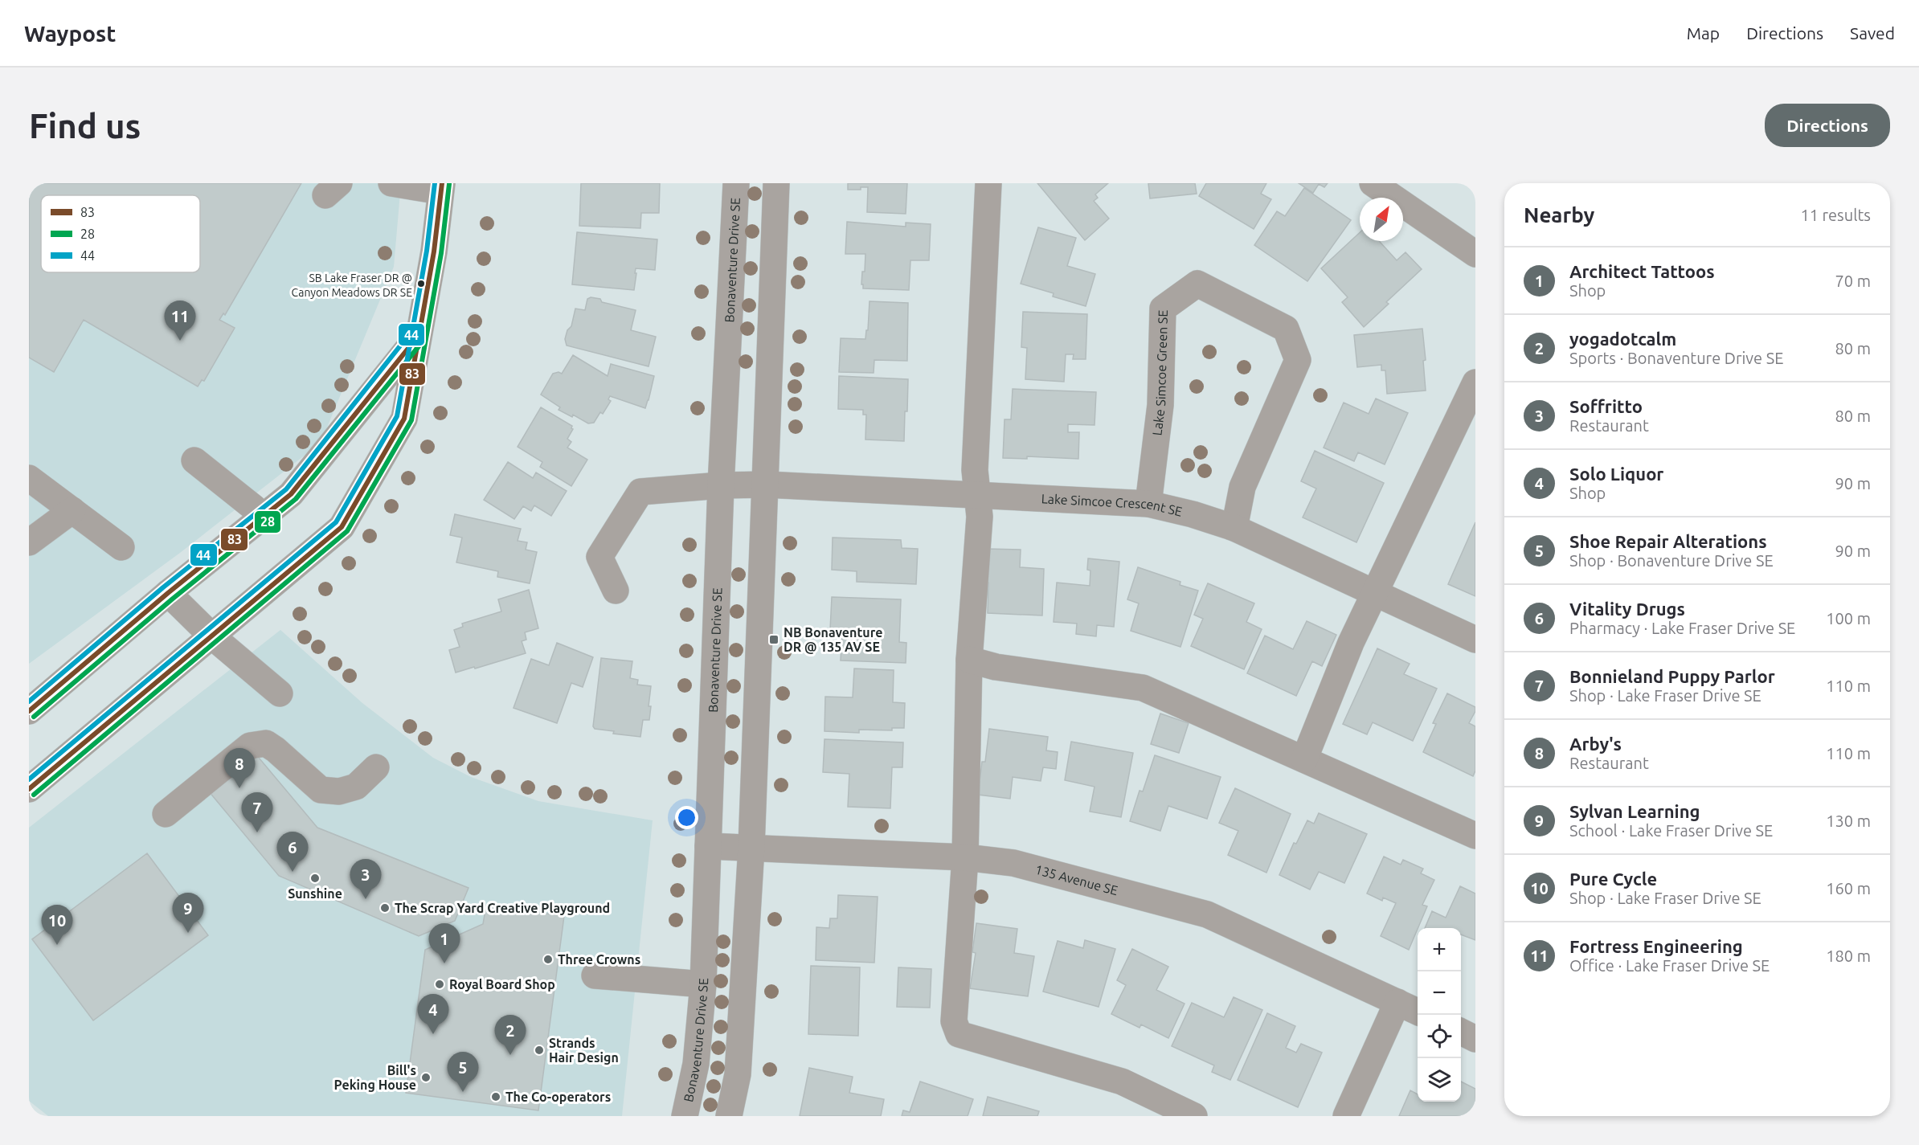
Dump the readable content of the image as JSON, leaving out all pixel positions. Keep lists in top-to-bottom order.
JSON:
{
  "streets": {
    "street": [
      "Bonaventure Drive SE",
      "Lake Simcoe Green SE",
      "Lake Simcoe Crescent SE",
      "135 Avenue SE"
    ]
  },
  "crossings": [
    ["Bonaventure Drive SE", "Lake Simcoe Crescent SE"],
    ["Bonaventure Drive SE", "135 Avenue SE"],
    ["Lake Simcoe Green SE", "Lake Simcoe Crescent SE"]
  ],
  "places": {
    "other": [
      "SB Lake Fraser DR @ Canyon Meadows DR SE",
      "Sunshine",
      "The Scrap Yard Creative Playground",
      "Three Crowns",
      "Royal Board Shop",
      "Strands Hair Design",
      "Bill's Peking House",
      "The Co-operators"
    ],
    "transit": ["NB Bonaventure DR @ 135 AV SE"]
  },
  "lines": ["transit line 83", "transit line 44", "transit line 28"],
  "legend": ["83", "28", "44"],
  "north": "top right",
  "page": {
    "header": "Waypost",
    "nav": ["Map", "Directions", "Saved"],
    "buttons": "Directions",
    "title": "Find us",
    "heading": ["Nearby", "11 results"],
    "list": [
      {
        "mark": "1",
        "name": "Architect Tattoos",
        "note": "Shop",
        "value": "70 m"
      },
      {
        "mark": "2",
        "name": "yogadotcalm",
        "note": "Sports · Bonaventure Drive SE",
        "value": "80 m"
      },
      {
        "mark": "3",
        "name": "Soffritto",
        "note": "Restaurant",
        "value": "80 m"
      },
      {
        "mark": "4",
        "name": "Solo Liquor",
        "note": "Shop",
        "value": "90 m"
      },
      {
        "mark": "5",
        "name": "Shoe Repair Alterations",
        "note": "Shop · Bonaventure Drive SE",
        "value": "90 m"
      },
      {
        "mark": "6",
        "name": "Vitality Drugs",
        "note": "Pharmacy · Lake Fraser Drive SE",
        "value": "100 m"
      },
      {
        "mark": "7",
        "name": "Bonnieland Puppy Parlor",
        "note": "Shop · Lake Fraser Drive SE",
        "value": "110 m"
      },
      {
        "mark": "8",
        "name": "Arby's",
        "note": "Restaurant",
        "value": "110 m"
      },
      {
        "mark": "9",
        "name": "Sylvan Learning",
        "note": "School · Lake Fraser Drive SE",
        "value": "130 m"
      },
      {
        "mark": "10",
        "name": "Pure Cycle",
        "note": "Shop · Lake Fraser Drive SE",
        "value": "160 m"
      },
      {
        "mark": "11",
        "name": "Fortress Engineering",
        "note": "Office · Lake Fraser Drive SE",
        "value": "180 m"
      }
    ],
    "pins": [
      "11",
      "8",
      "7",
      "6",
      "3",
      "9",
      "10",
      "1",
      "4",
      "2",
      "5"
    ],
    "map_buttons": ["+", "−"]
  }
}
